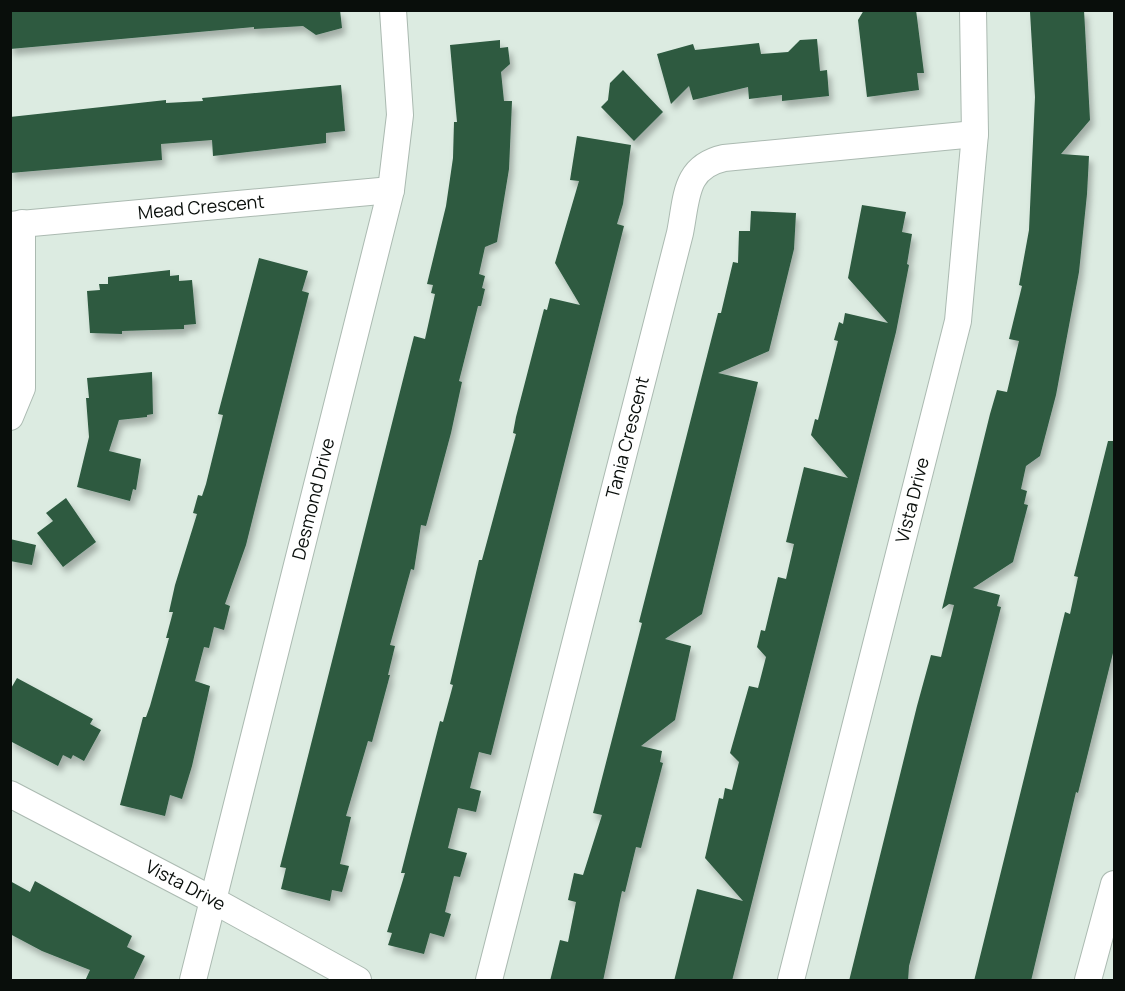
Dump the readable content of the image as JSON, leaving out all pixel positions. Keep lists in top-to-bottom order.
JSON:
{
  "streets": {
    "street": [
      "Mead Crescent",
      "Tania Crescent",
      "Desmond Drive",
      "Vista Drive"
    ]
  },
  "crossings": [
    ["Mead Crescent", "Desmond Drive"],
    ["Tania Crescent", "Vista Drive"],
    ["Desmond Drive", "Vista Drive"]
  ]
}
